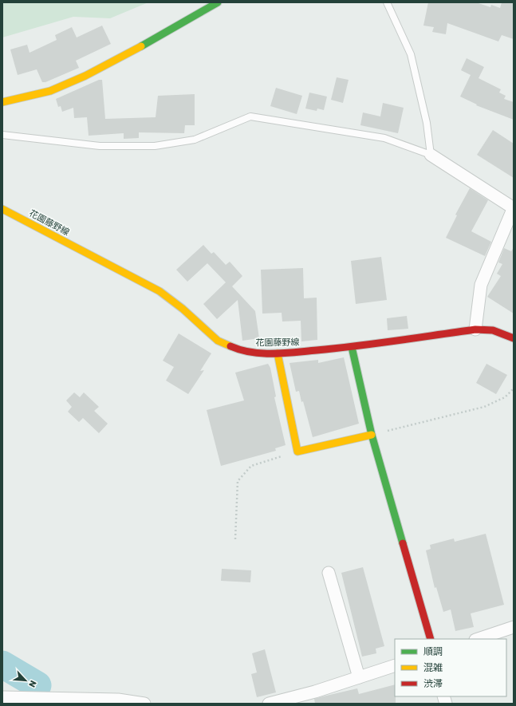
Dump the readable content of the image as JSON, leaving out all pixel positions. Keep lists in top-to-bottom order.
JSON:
{
  "streets": {
    "street": ["花園藤野線"]
  },
  "legend": ["順調", "混雑", "渋滞"],
  "north": "bottom right"
}
